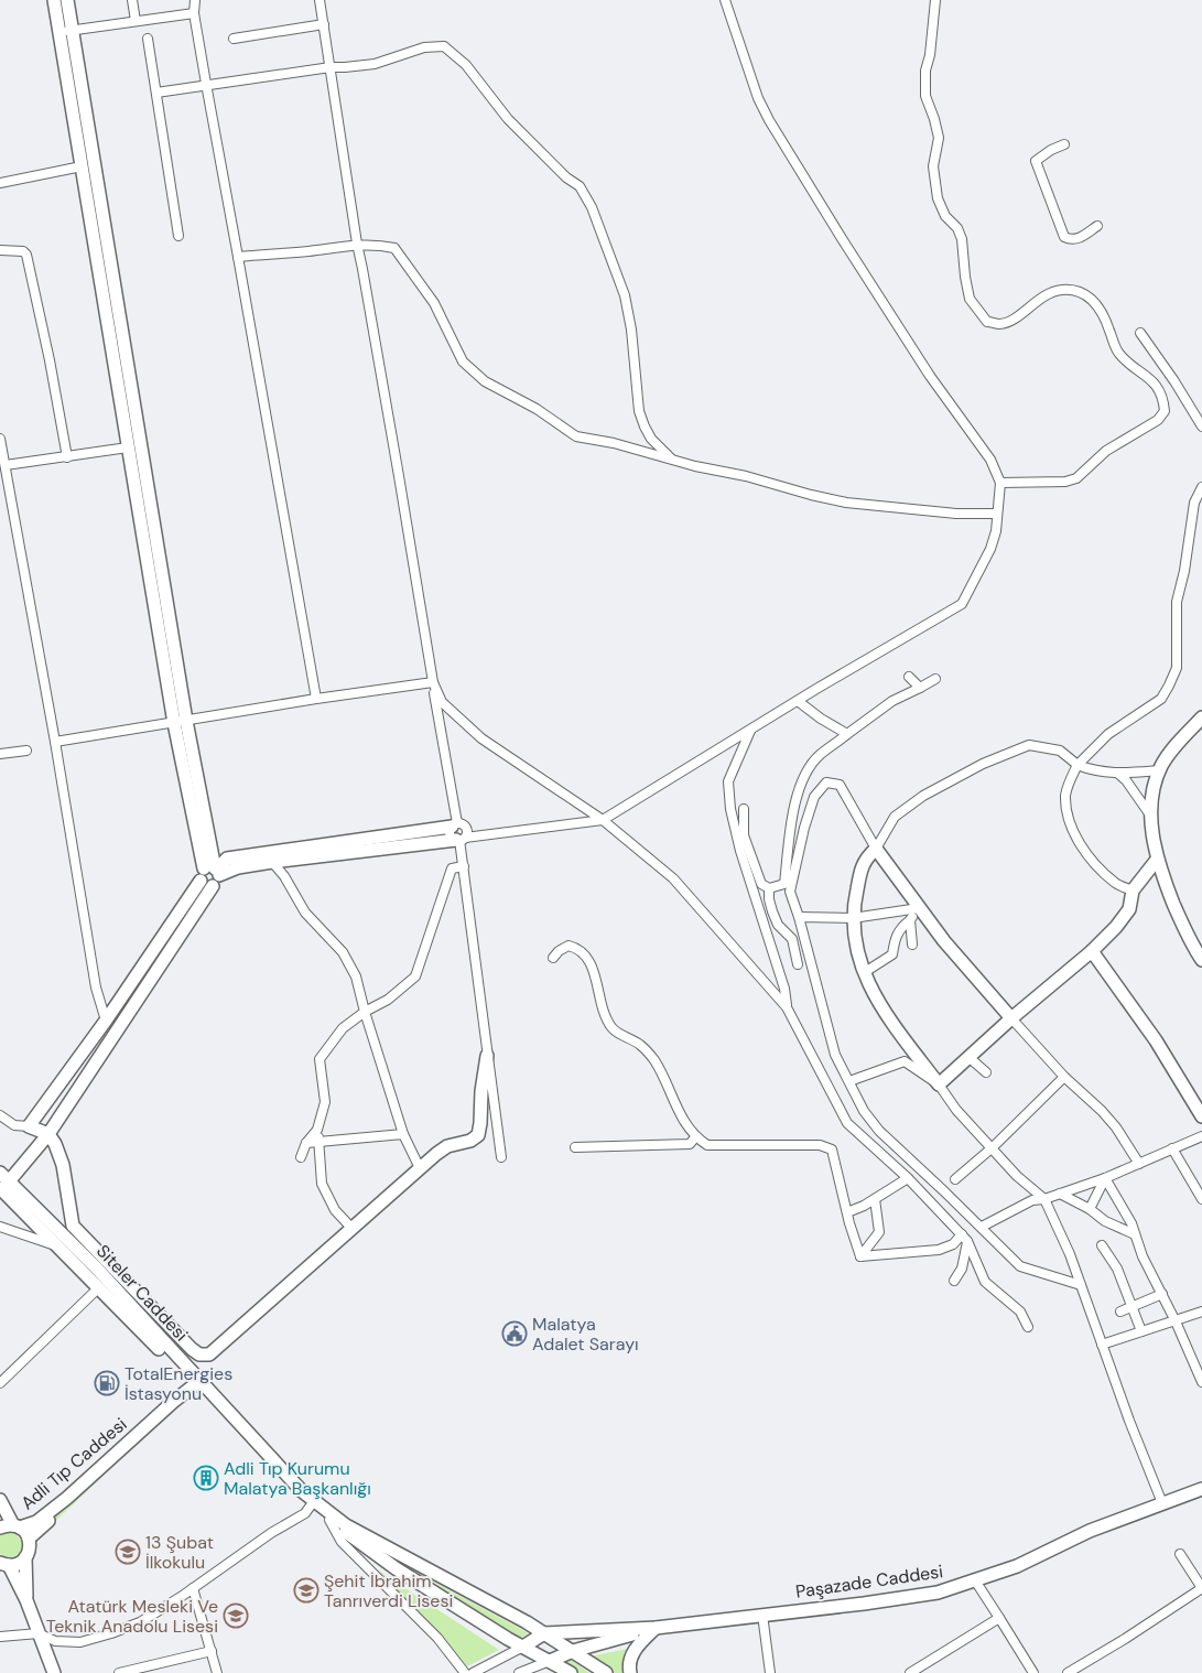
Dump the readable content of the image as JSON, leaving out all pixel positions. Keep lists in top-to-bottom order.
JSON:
{
  "streets": {
    "street": ["Siteler Caddesi", "Adli Tıp Caddesi", "Paşazade Caddesi"]
  },
  "crossings": [
    ["Siteler Caddesi", "Adli Tıp Caddesi"],
    ["Siteler Caddesi", "Paşazade Caddesi"]
  ],
  "places": {
    "public building": ["Malatya Adalet Sarayı"],
    "fuel station": ["TotalEnergies İstasyonu"],
    "building": ["Adli Tıp Kurumu Malatya Başkanlığı"],
    "school or university": ["13 Şubat İlkokulu", "Şehit İbrahim Tanrıverdi Lisesi", "Atatürk Mesleki Ve Teknik Anadolu Lisesi"]
  }
}
